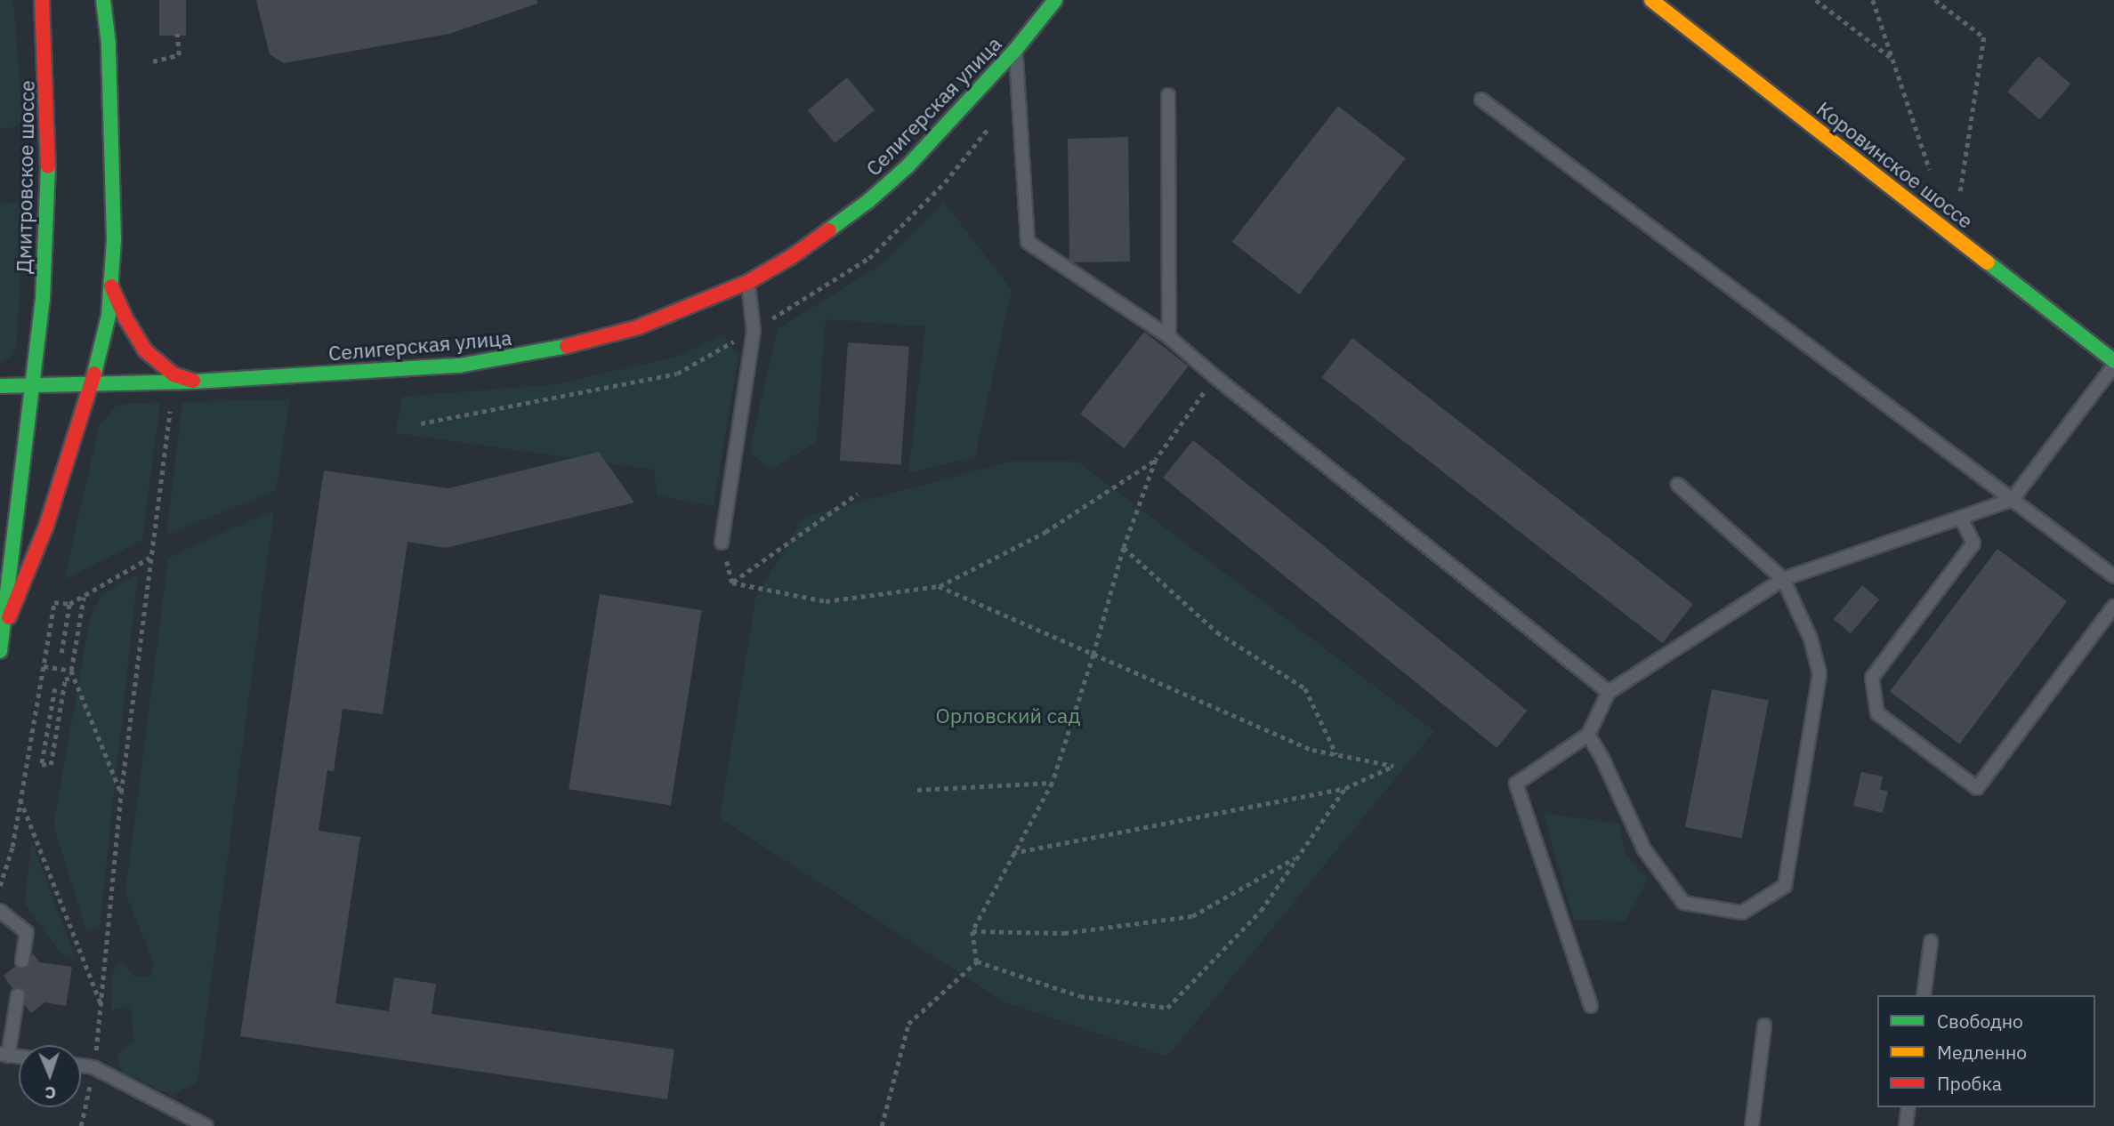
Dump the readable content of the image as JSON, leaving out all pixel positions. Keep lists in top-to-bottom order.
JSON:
{
  "streets": {
    "street": ["Селигерская улица", "Коровинское шоссе", "Дмитровское шоссе"]
  },
  "crossings": [
    ["Селигерская улица", "Дмитровское шоссе"]
  ],
  "parks": ["Орловский сад"],
  "legend": ["Свободно", "Медленно", "Пробка"],
  "north": "bottom"
}
